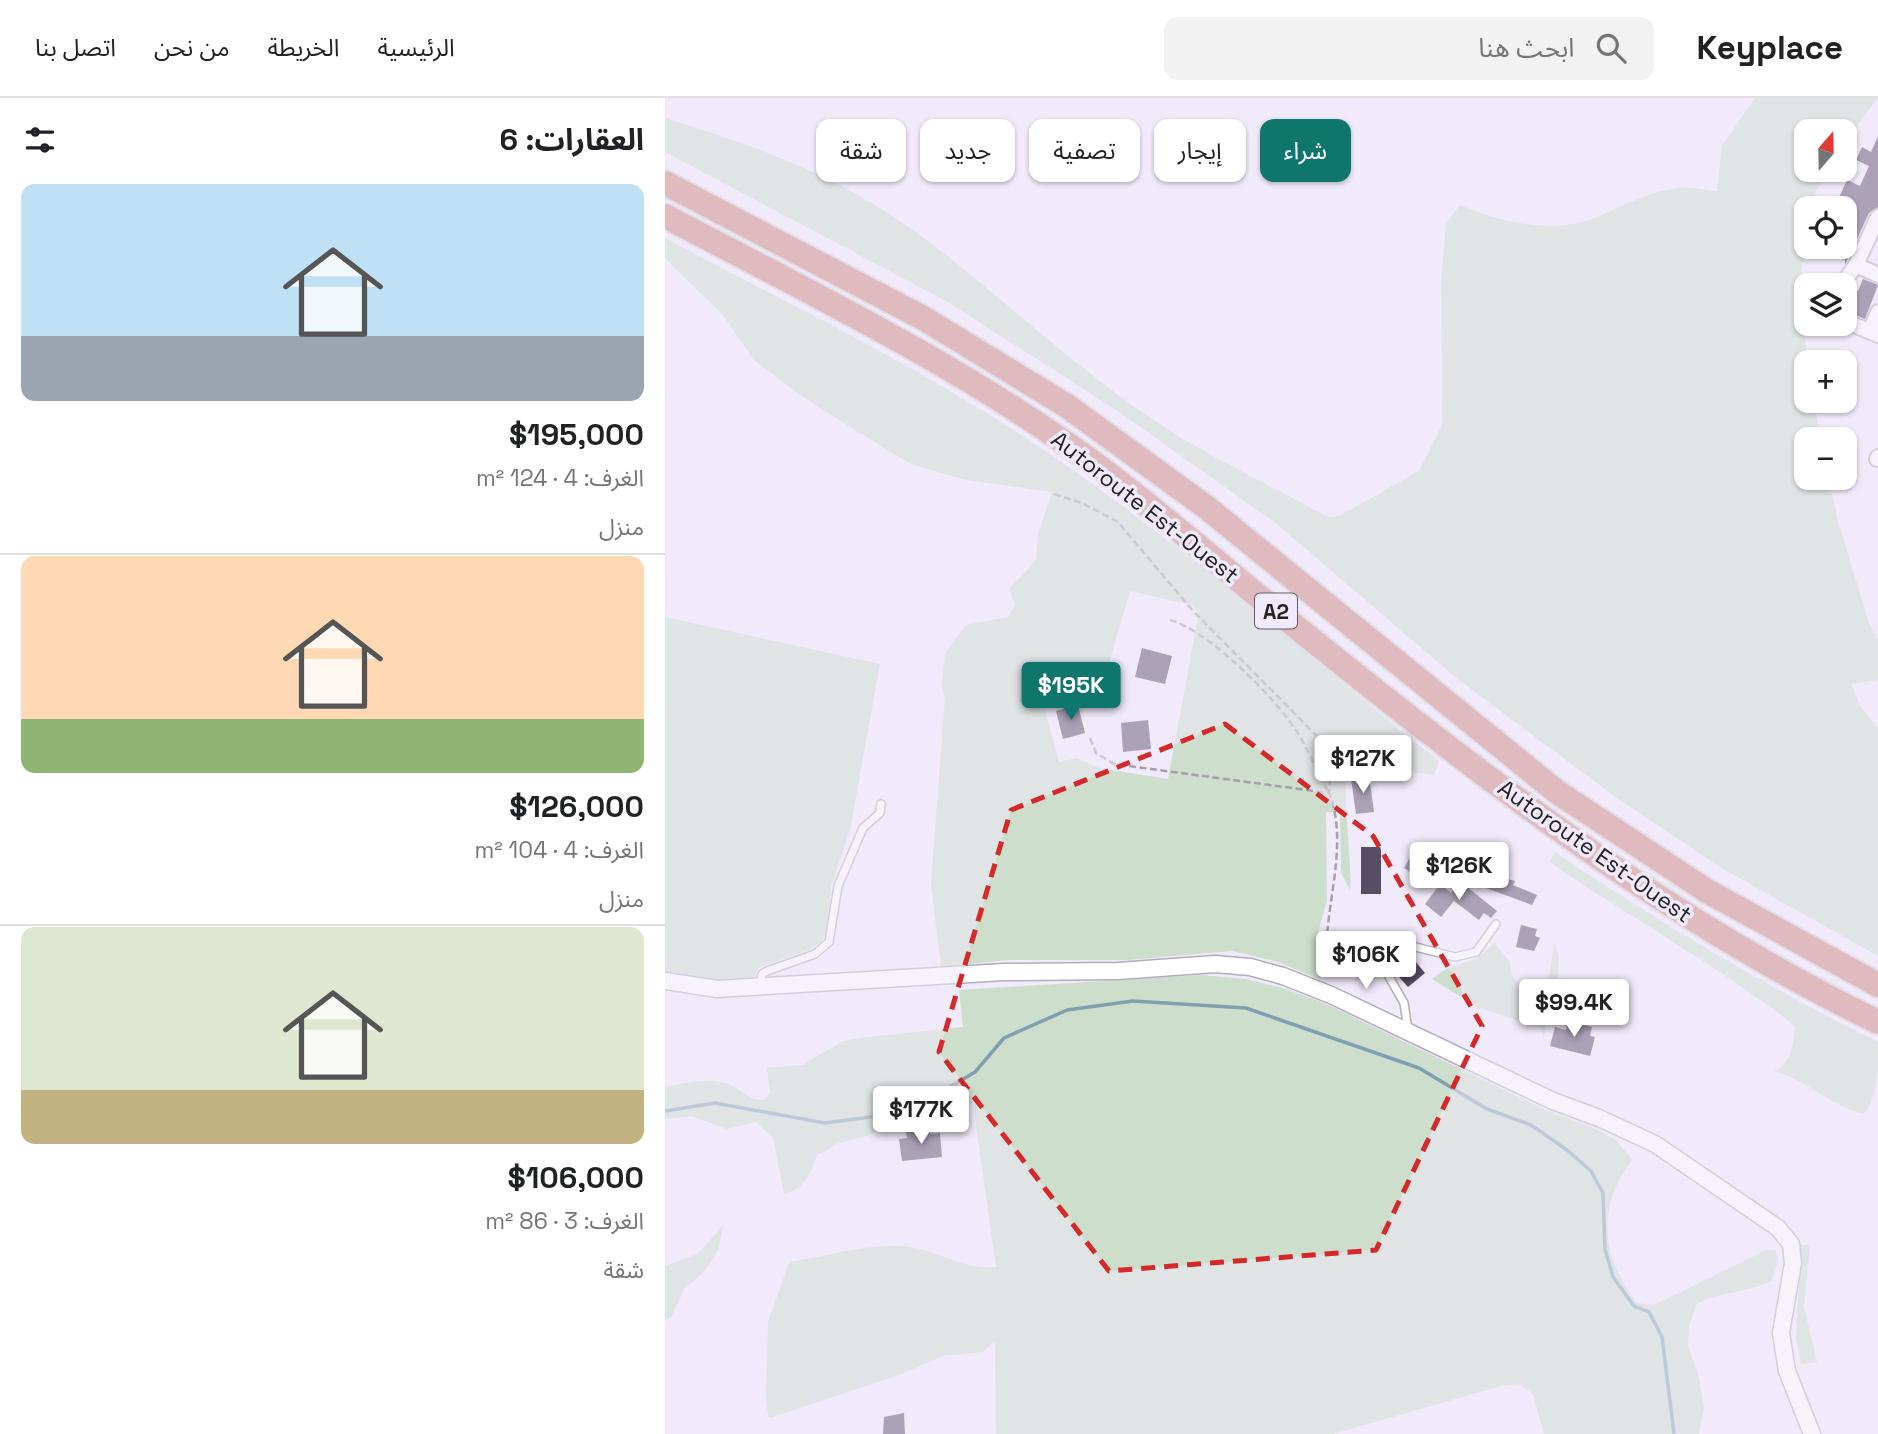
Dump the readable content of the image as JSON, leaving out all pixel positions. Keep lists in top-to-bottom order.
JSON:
{
  "streets": {
    "highway": ["Autoroute Est-Ouest", "A2"]
  },
  "north": "top",
  "page": {
    "header": "Keyplace",
    "search": "ابحث هنا",
    "nav": [
      "الرئيسية",
      "الخريطة",
      "من نحن",
      "اتصل بنا"
    ],
    "heading": "العقارات: 6",
    "map_buttons": ["+", "−"],
    "chip": [
      "شراء",
      "إيجار",
      "تصفية",
      "جديد",
      "شقة"
    ],
    "list": [
      {
        "name": "$195,000",
        "note": "الغرف: 4 · 124 m² · منزل"
      },
      {
        "name": "$126,000",
        "note": "الغرف: 4 · 104 m² · منزل"
      },
      {
        "name": "$106,000",
        "note": "الغرف: 3 · 86 m² · شقة"
      }
    ],
    "price": [
      "$195K",
      "$127K",
      "$126K",
      "$106K",
      "$99.4K",
      "$177K"
    ]
  }
}
